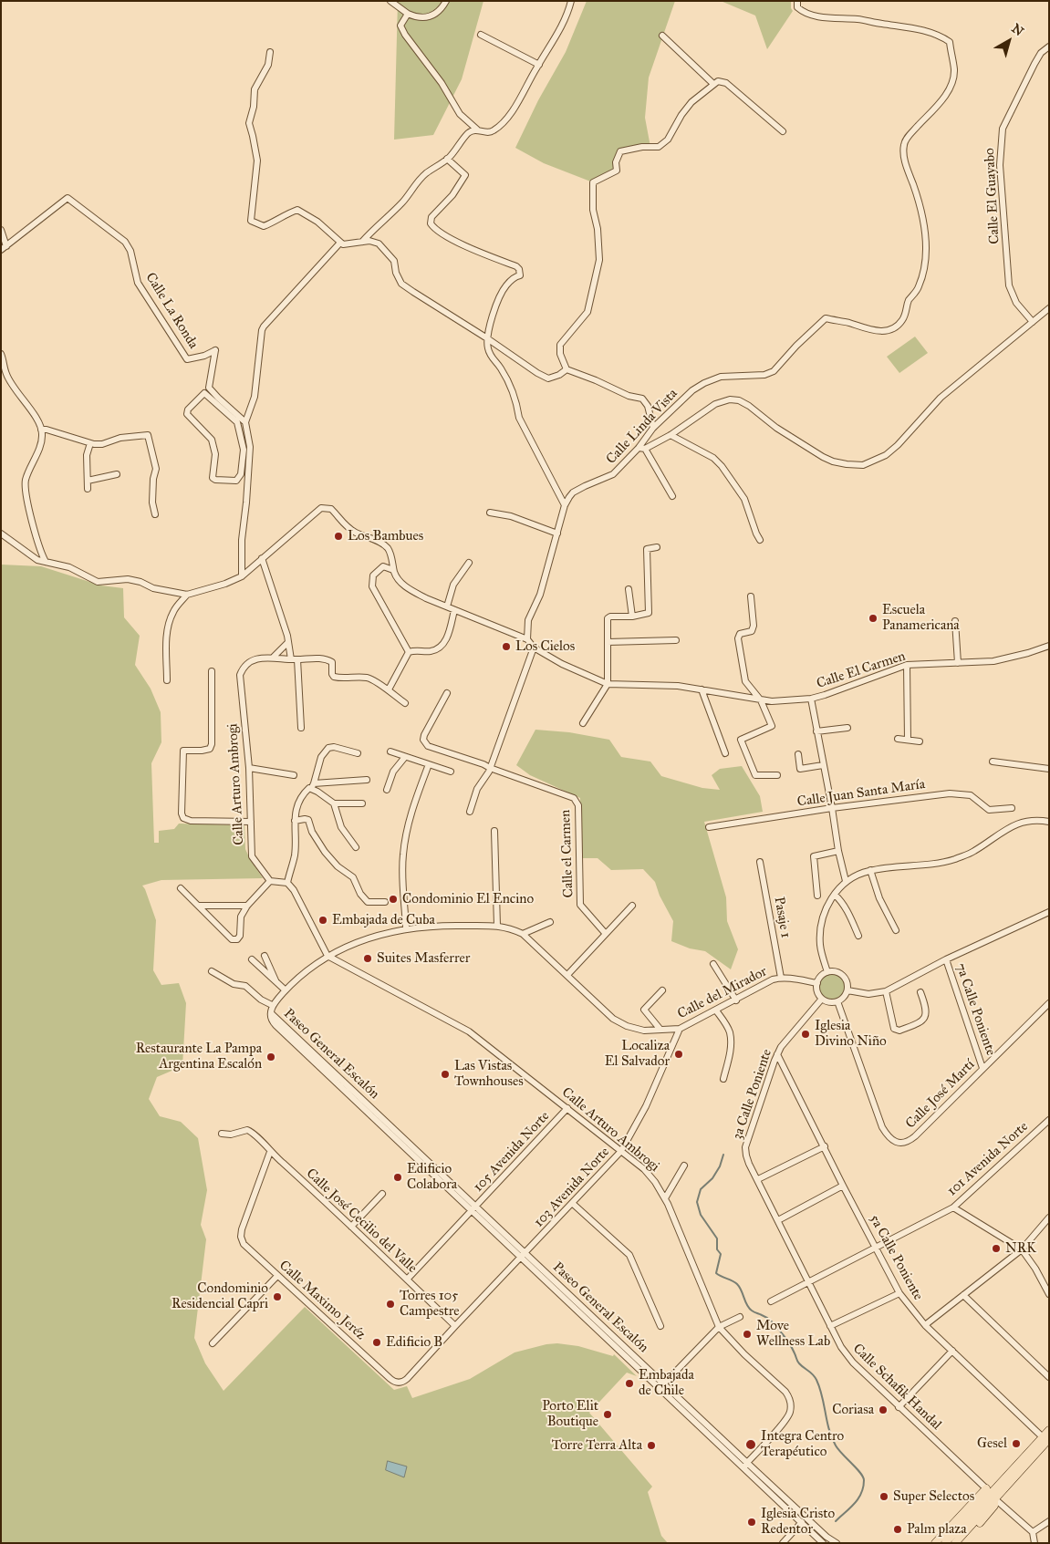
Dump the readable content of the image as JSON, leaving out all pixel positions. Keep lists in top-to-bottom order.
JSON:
{
  "streets": {
    "street": [
      "Calle El Guayabo",
      "Calle La Ronda",
      "Calle Linda Vista",
      "Calle El Carmen",
      "Calle Arturo Ambrogi",
      "Calle Juan Santa María",
      "Calle el Carmen",
      "Pasaje 1",
      "Calle del Mirador",
      "7a Calle Poniente",
      "Paseo General Escalón",
      "3a Calle Poniente",
      "Calle José Martí",
      "105 Avenida Norte",
      "101 Avenida Norte",
      "103 Avenida Norte",
      "Calle José Cecilio del Valle",
      "5a Calle Poniente",
      "Calle Maximo Jeréz",
      "Calle Schafik Handal"
    ]
  },
  "crossings": [
    ["Calle Arturo Ambrogi", "Paseo General Escalón"],
    ["Calle Arturo Ambrogi", "105 Avenida Norte"],
    ["Calle Arturo Ambrogi", "103 Avenida Norte"],
    ["Pasaje 1", "Calle del Mirador"],
    ["Calle del Mirador", "3a Calle Poniente"],
    ["Calle del Mirador", "Calle José Martí"],
    ["Calle del Mirador", "103 Avenida Norte"],
    ["7a Calle Poniente", "Calle José Martí"],
    ["Paseo General Escalón", "105 Avenida Norte"],
    ["Paseo General Escalón", "103 Avenida Norte"],
    ["3a Calle Poniente", "Calle José Martí"],
    ["3a Calle Poniente", "101 Avenida Norte"],
    ["3a Calle Poniente", "5a Calle Poniente"],
    ["3a Calle Poniente", "Calle Schafik Handal"],
    ["105 Avenida Norte", "Calle José Cecilio del Valle"],
    ["101 Avenida Norte", "5a Calle Poniente"],
    ["101 Avenida Norte", "Calle Schafik Handal"],
    ["103 Avenida Norte", "Calle José Cecilio del Valle"],
    ["103 Avenida Norte", "Calle Maximo Jeréz"],
    ["Calle José Cecilio del Valle", "Calle Maximo Jeréz"]
  ],
  "places": [
    "Los Bambues",
    "Escuela Panamericana",
    "Los Cielos",
    "Condominio El Encino",
    "Embajada de Cuba",
    "Suites Masferrer",
    "Iglesia Divino Niño",
    "Localiza El Salvador",
    "Restaurante La Pampa Argentina Escalón",
    "Las Vistas Townhouses",
    "Edificio Colabora",
    "NRK",
    "Condominio Residencial Capri",
    "Torres 105 Campestre",
    "Move Wellness Lab",
    "Edificio B",
    "Embajada de Chile",
    "Coriasa",
    "Porto Elit Boutique",
    "Gesel",
    "Integra Centro Terapéutico",
    "Torre Terra Alta",
    "Super Selectos",
    "Iglesia Cristo Redentor",
    "Palm plaza"
  ],
  "north": "top right"
}
